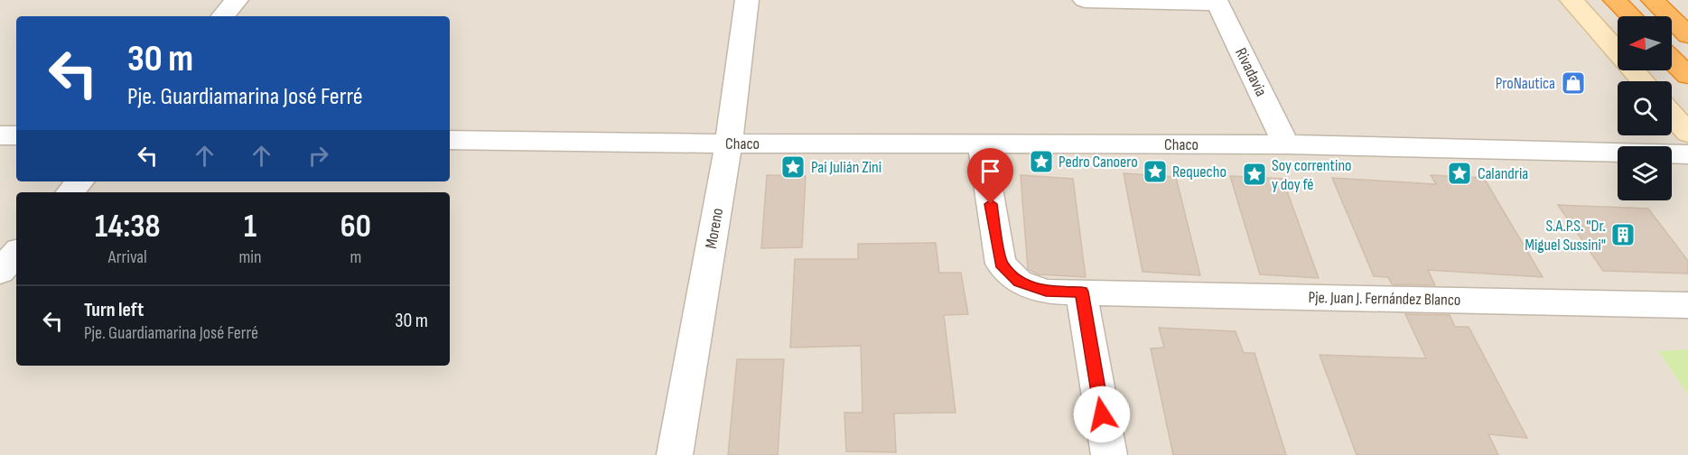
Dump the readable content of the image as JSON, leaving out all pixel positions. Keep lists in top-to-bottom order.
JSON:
{
  "streets": {
    "street": [
      "Rivadavia",
      "Chaco",
      "Moreno",
      "Pje. Juan J. Fernández Blanco"
    ]
  },
  "crossings": [
    ["Rivadavia", "Chaco"],
    ["Chaco", "Moreno"],
    ["Chaco", "Pje. Juan J. Fernández Blanco"]
  ],
  "places": {
    "shop": ["ProNautica"],
    "place": [
      "Pedro Canoero",
      "Pai Julián Zini",
      "Requecho",
      "Calandria",
      "Soy correntino y doy fé"
    ],
    "building": ["S.A.P.S. \"Dr. Miguel Sussini\""]
  },
  "north": "left",
  "page": {
    "turn": ["30 m", "Pje. Guardiamarina José Ferré"],
    "eta": [
      "14:38",
      "Arrival",
      "1",
      "min",
      "60",
      "m"
    ],
    "list": [
      {
        "name": "Turn left",
        "note": "Pje. Guardiamarina José Ferré",
        "value": "30 m"
      }
    ]
  }
}
